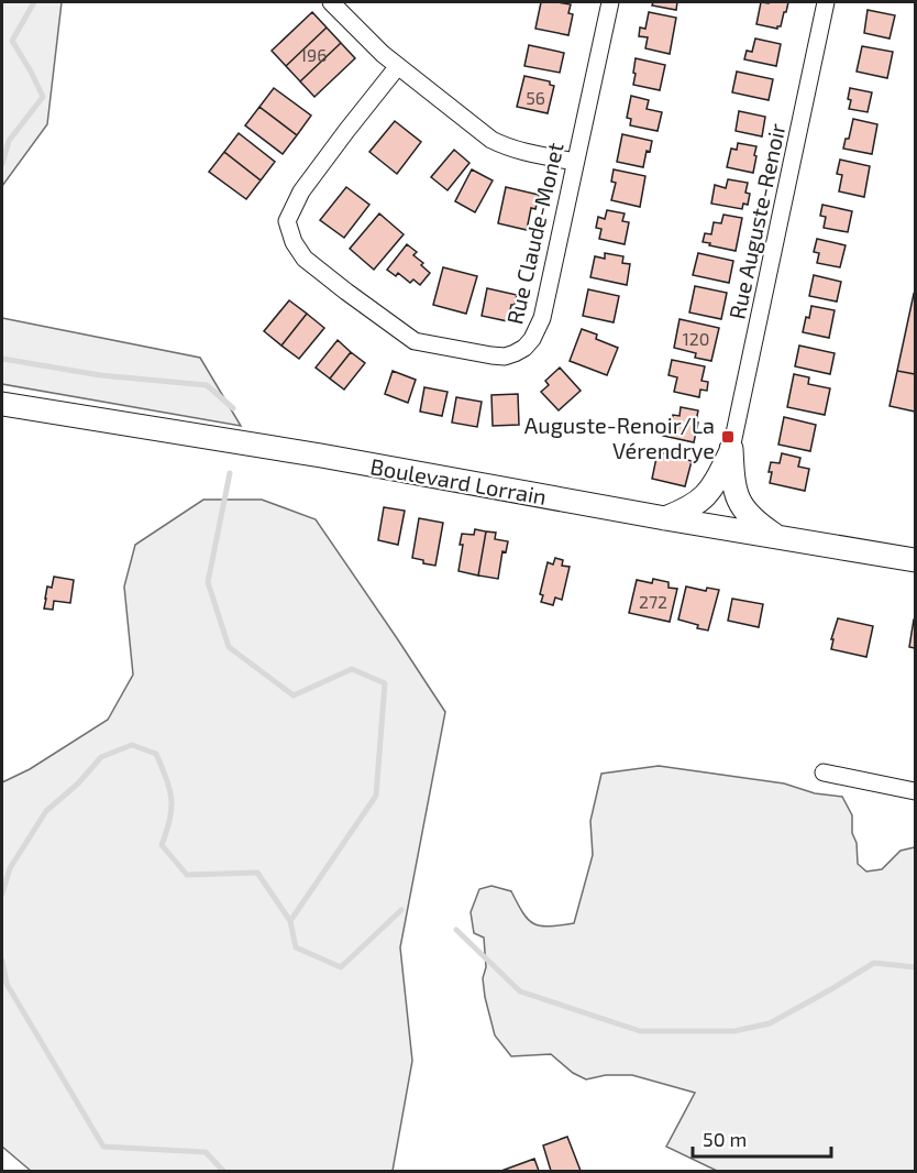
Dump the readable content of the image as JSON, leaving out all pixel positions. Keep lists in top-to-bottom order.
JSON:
{
  "streets": {
    "main road": ["Boulevard Lorrain"],
    "street": ["Rue Auguste-Renoir", "Rue Claude-Monet"]
  },
  "places": {
    "transit": ["Auguste-Renoir/La Vérendrye"]
  },
  "house_numbers": [
    "196",
    "56",
    "120",
    "272"
  ],
  "scale_bar": "50 m"
}
